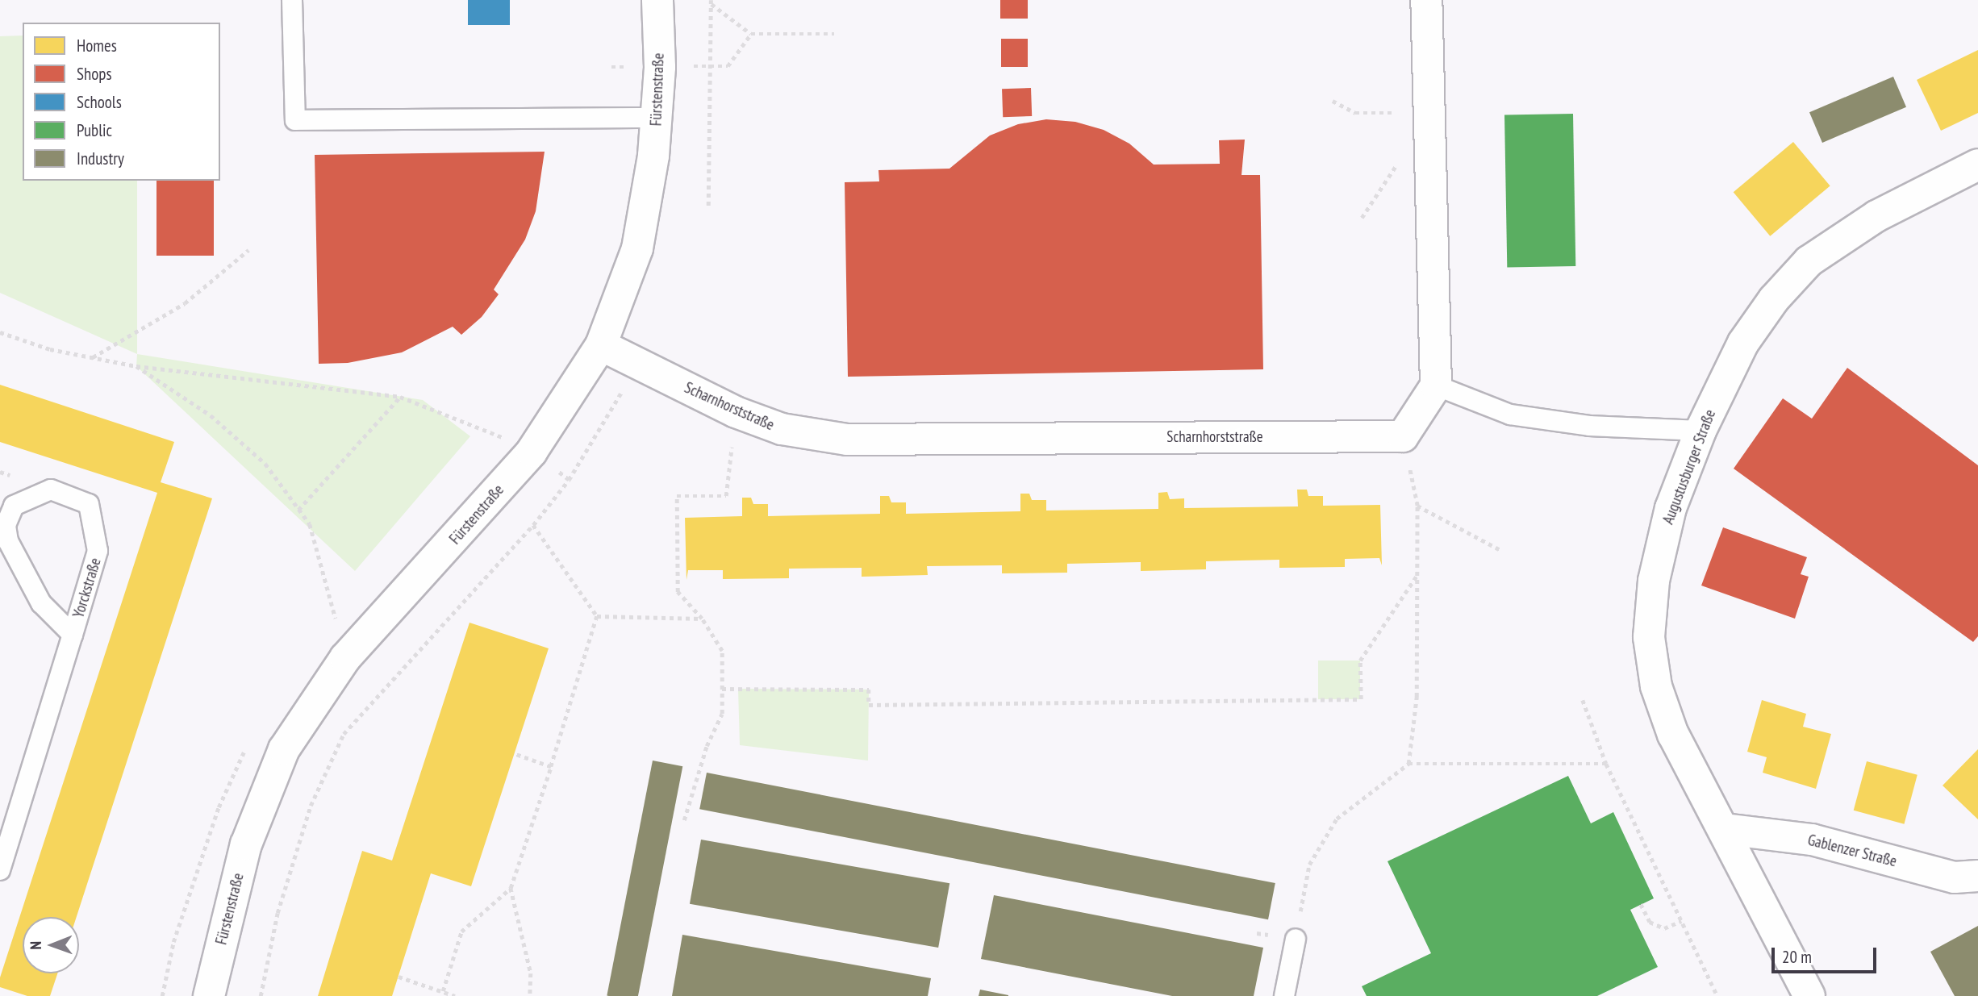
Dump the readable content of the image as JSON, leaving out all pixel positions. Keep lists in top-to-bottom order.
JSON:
{
  "streets": {
    "street": [
      "Fürstenstraße",
      "Scharnhorststraße",
      "Augustusburger Straße",
      "Gablenzer Straße"
    ],
    "lane": ["Yorckstraße"]
  },
  "crossings": [
    ["Fürstenstraße", "Scharnhorststraße"],
    ["Augustusburger Straße", "Gablenzer Straße"]
  ],
  "legend": [
    "Homes",
    "Shops",
    "Schools",
    "Public",
    "Industry"
  ],
  "scale_bar": "20 m",
  "north": "left"
}
